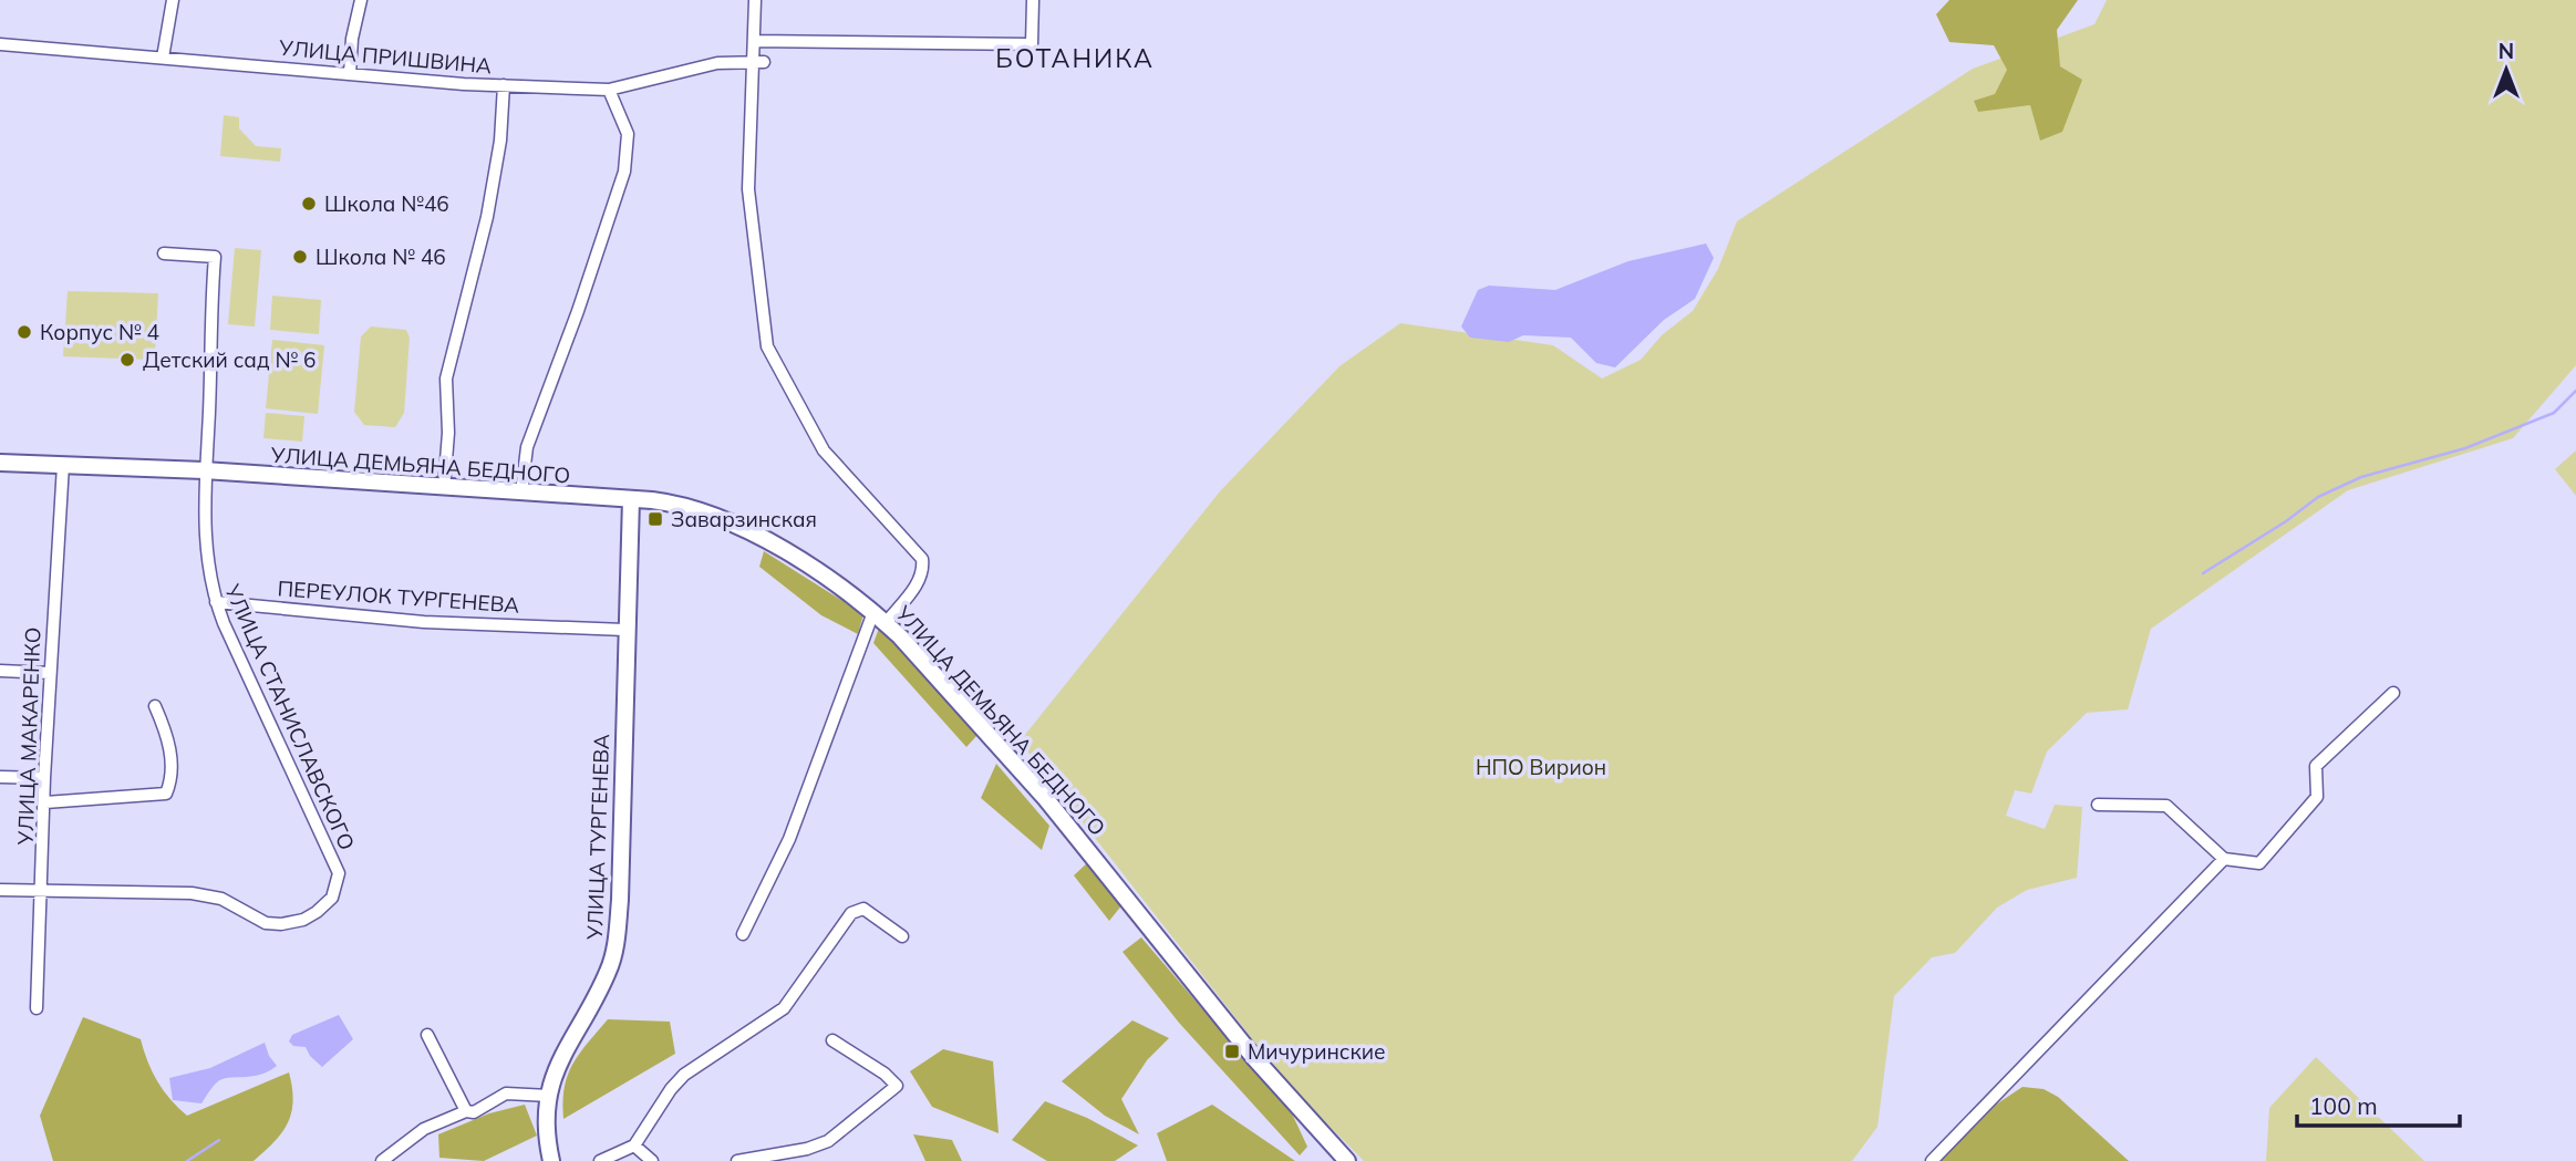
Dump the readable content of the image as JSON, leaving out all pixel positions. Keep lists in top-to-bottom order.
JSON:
{
  "streets": {
    "street": [
      "УЛИЦА ПРИШВИНА",
      "УЛИЦА ДЕМЬЯНА БЕДНОГО",
      "ПЕРЕУЛОК ТУРГЕНЕВА",
      "УЛИЦА СТАНИСЛАВСКОГО",
      "УЛИЦА МАКАРЕНКО",
      "УЛИЦА ТУРГЕНЕВА"
    ]
  },
  "crossings": [
    ["УЛИЦА ДЕМЬЯНА БЕДНОГО", "УЛИЦА СТАНИСЛАВСКОГО"],
    ["УЛИЦА ДЕМЬЯНА БЕДНОГО", "УЛИЦА МАКАРЕНКО"],
    ["УЛИЦА ДЕМЬЯНА БЕДНОГО", "УЛИЦА ТУРГЕНЕВА"],
    ["ПЕРЕУЛОК ТУРГЕНЕВА", "УЛИЦА СТАНИСЛАВСКОГО"],
    ["ПЕРЕУЛОК ТУРГЕНЕВА", "УЛИЦА ТУРГЕНЕВА"],
    ["УЛИЦА СТАНИСЛАВСКОГО", "УЛИЦА МАКАРЕНКО"]
  ],
  "districts": ["БОТАНИКА"],
  "parks": ["НПО Вирион"],
  "places": {
    "other": [
      "Школа №46",
      "Школа № 46",
      "Корпус № 4",
      "Детский сад № 6"
    ],
    "transit": ["Заварзинская", "Мичуринские"]
  },
  "scale_bar": "100 m",
  "north": "top"
}
